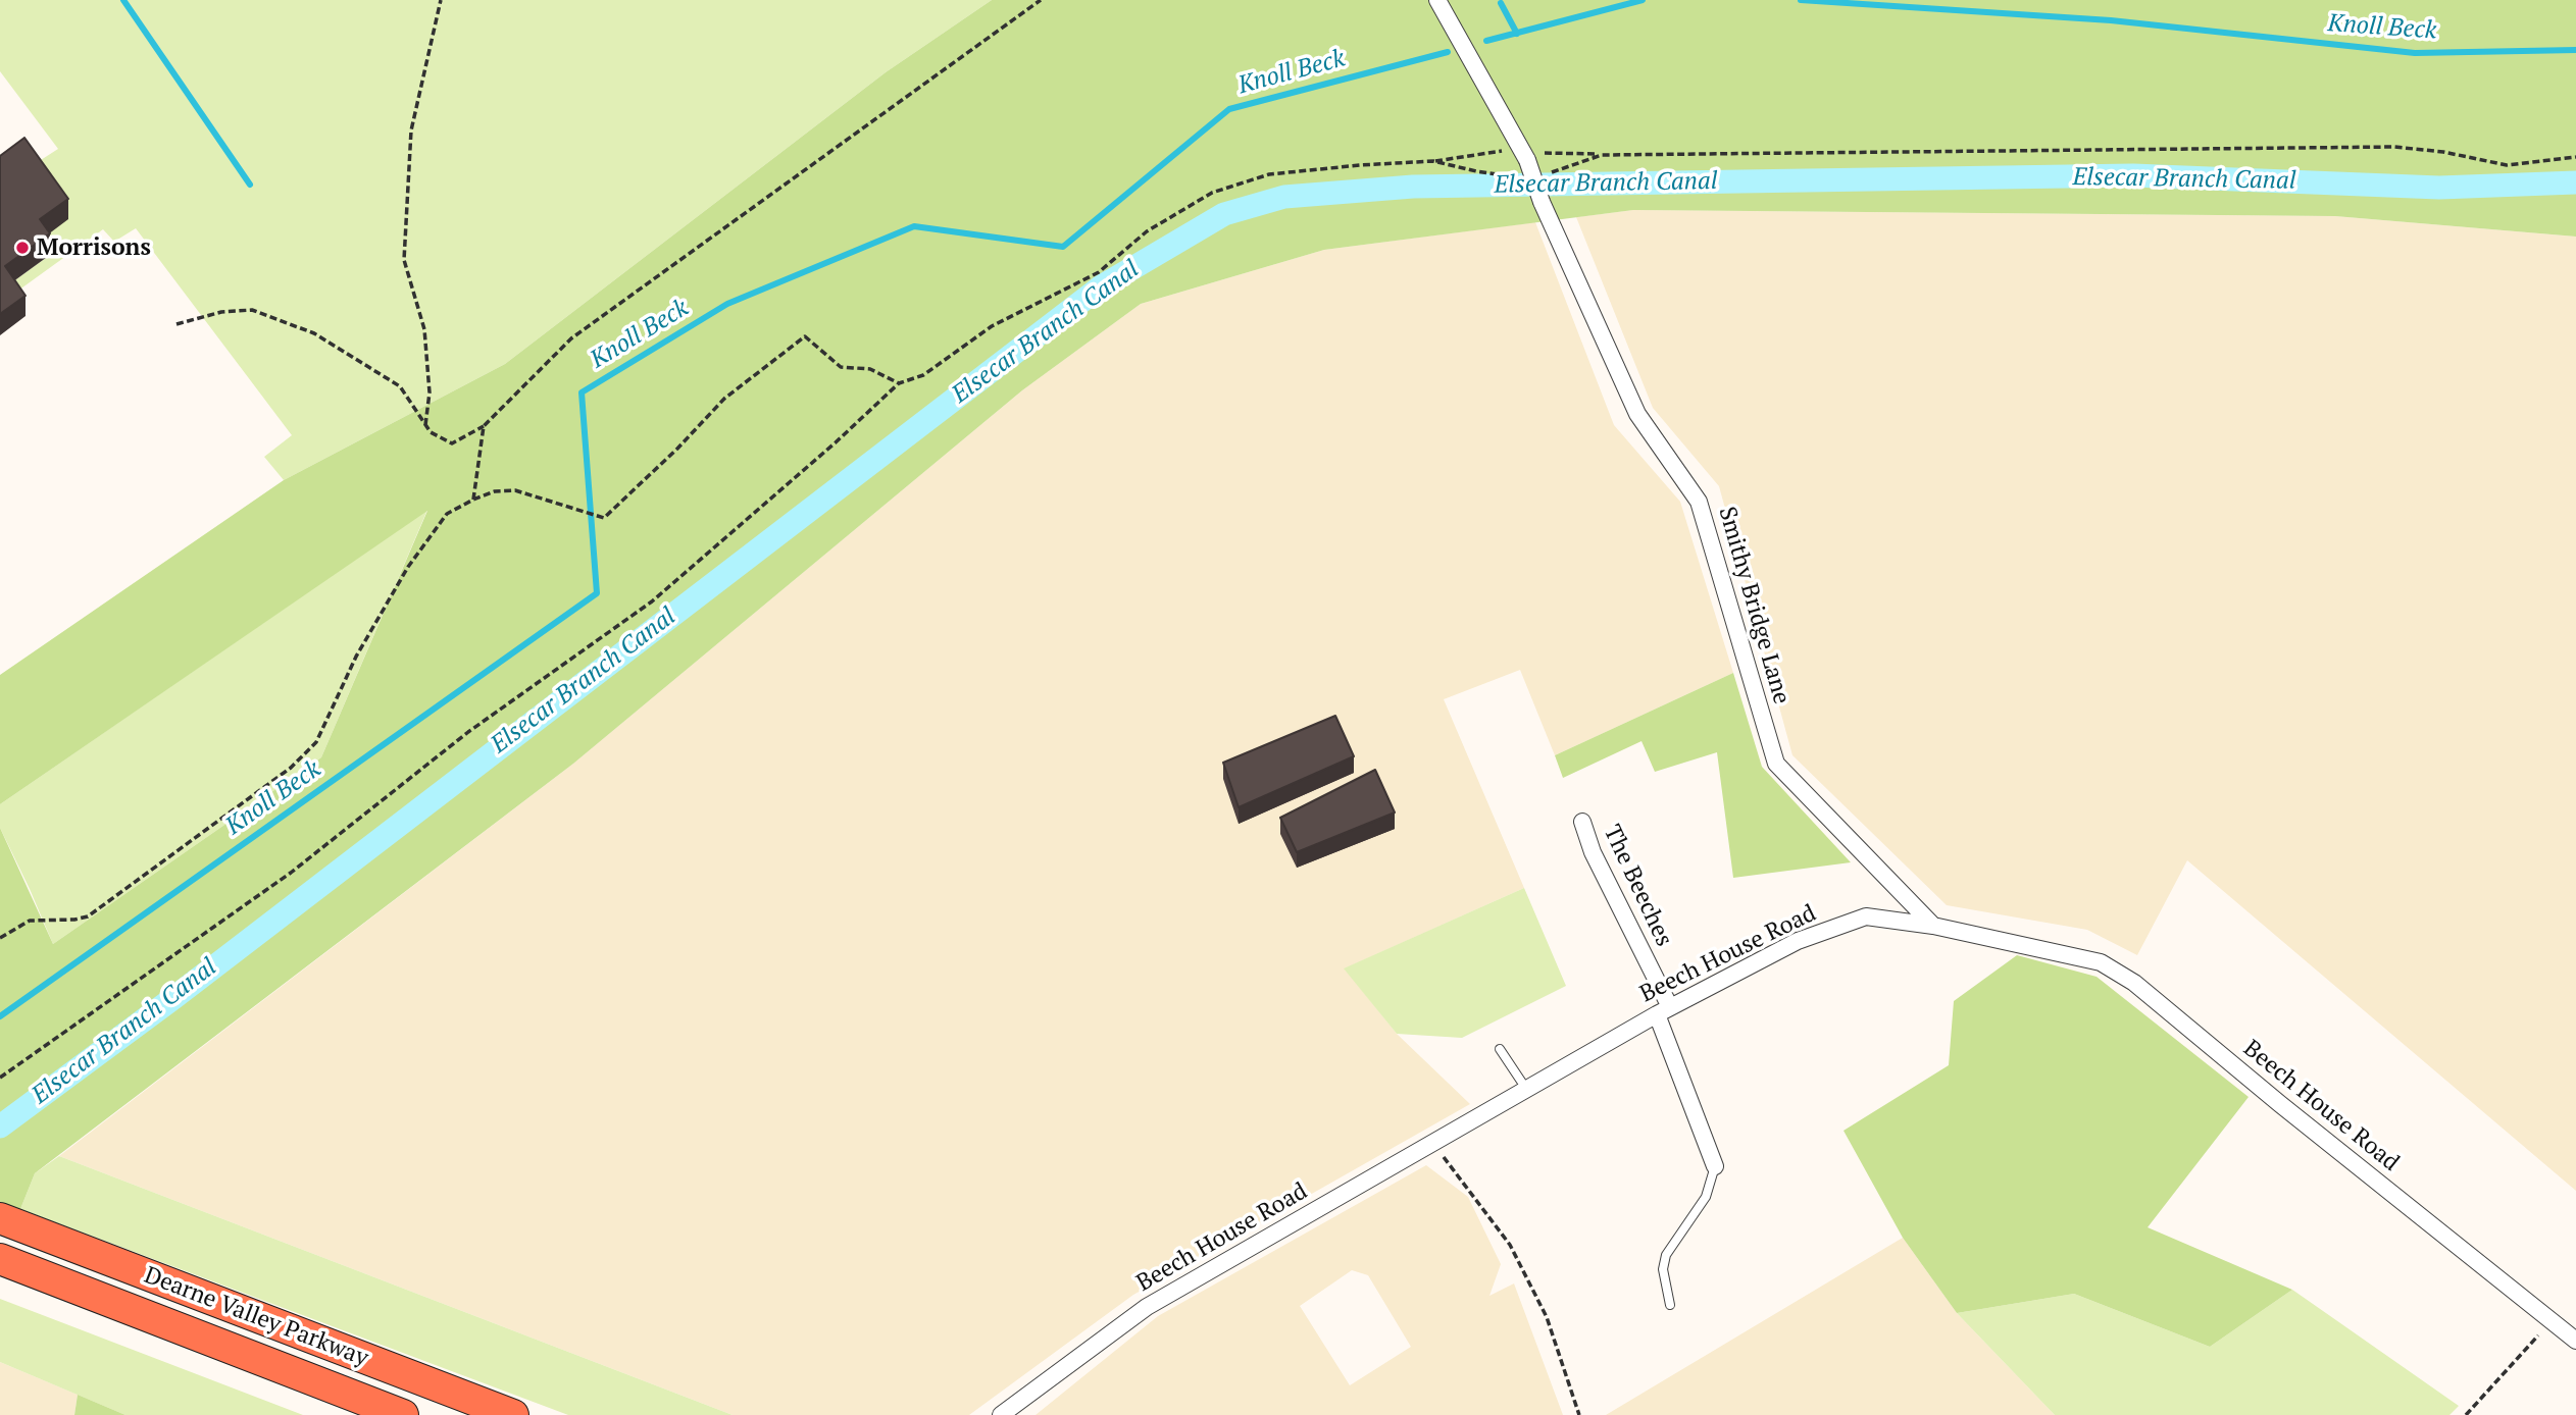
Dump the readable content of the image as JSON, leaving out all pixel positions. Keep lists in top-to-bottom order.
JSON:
{
  "streets": {
    "highway": ["Dearne Valley Parkway"],
    "street": ["Smithy Bridge Lane", "The Beeches", "Beech House Road"]
  },
  "crossings": [
    ["Smithy Bridge Lane", "Beech House Road"],
    ["The Beeches", "Beech House Road"]
  ],
  "water": ["Knoll Beck", "Elsecar Branch Canal"],
  "places": ["Morrisons"]
}
